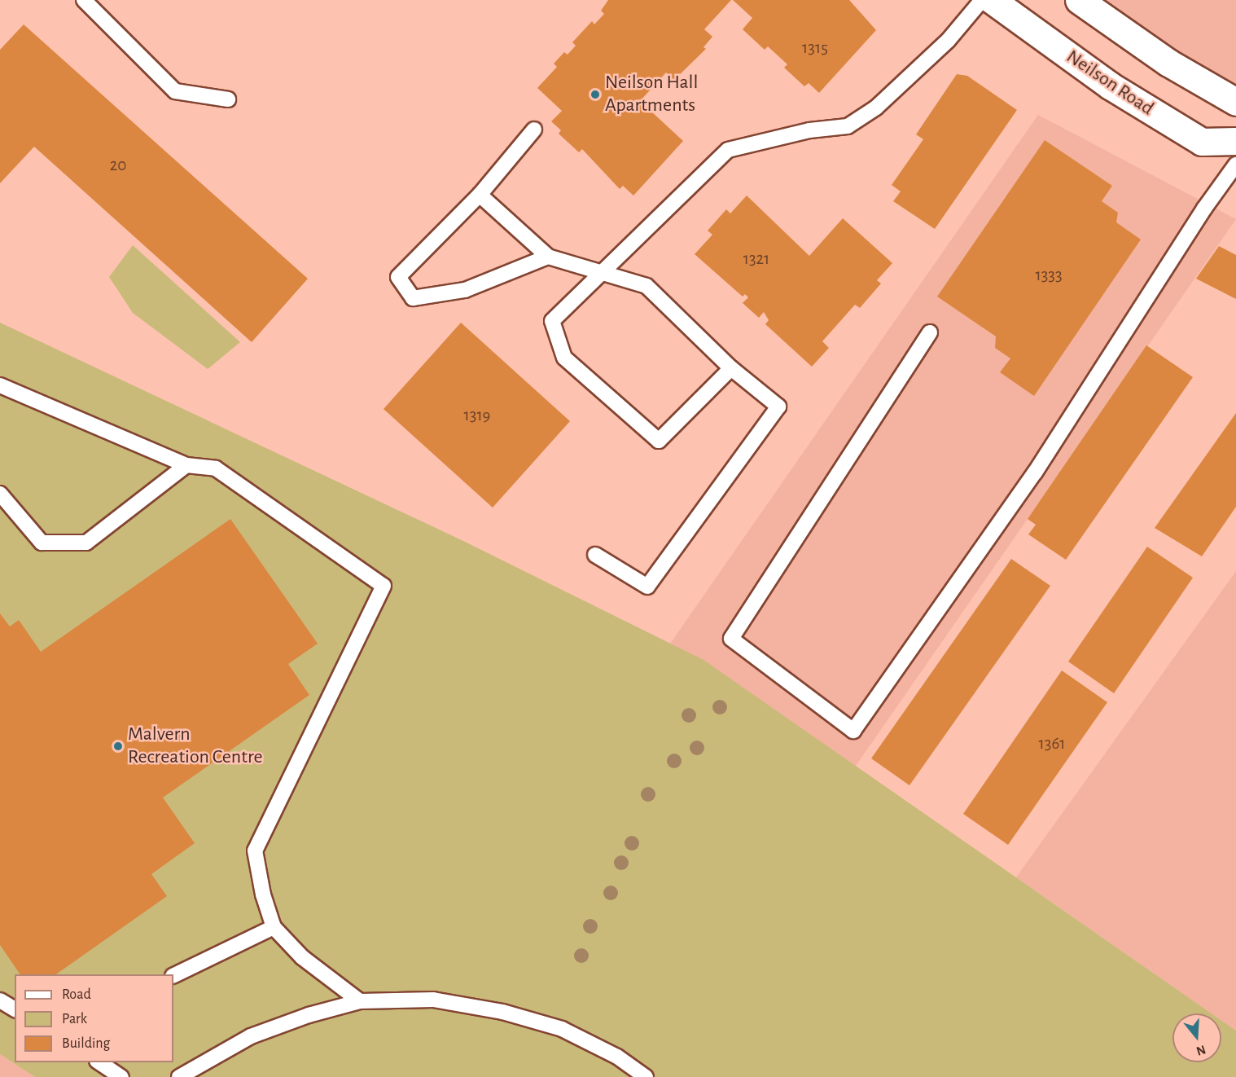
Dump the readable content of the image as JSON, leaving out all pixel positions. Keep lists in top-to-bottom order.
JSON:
{
  "streets": {
    "main road": ["Neilson Road"]
  },
  "places": ["Neilson Hall Apartments", "Malvern Recreation Centre"],
  "house_numbers": [
    "1315",
    "20",
    "1321",
    "1333",
    "1319",
    "1361"
  ],
  "legend": ["Road", "Park", "Building"],
  "north": "bottom"
}
